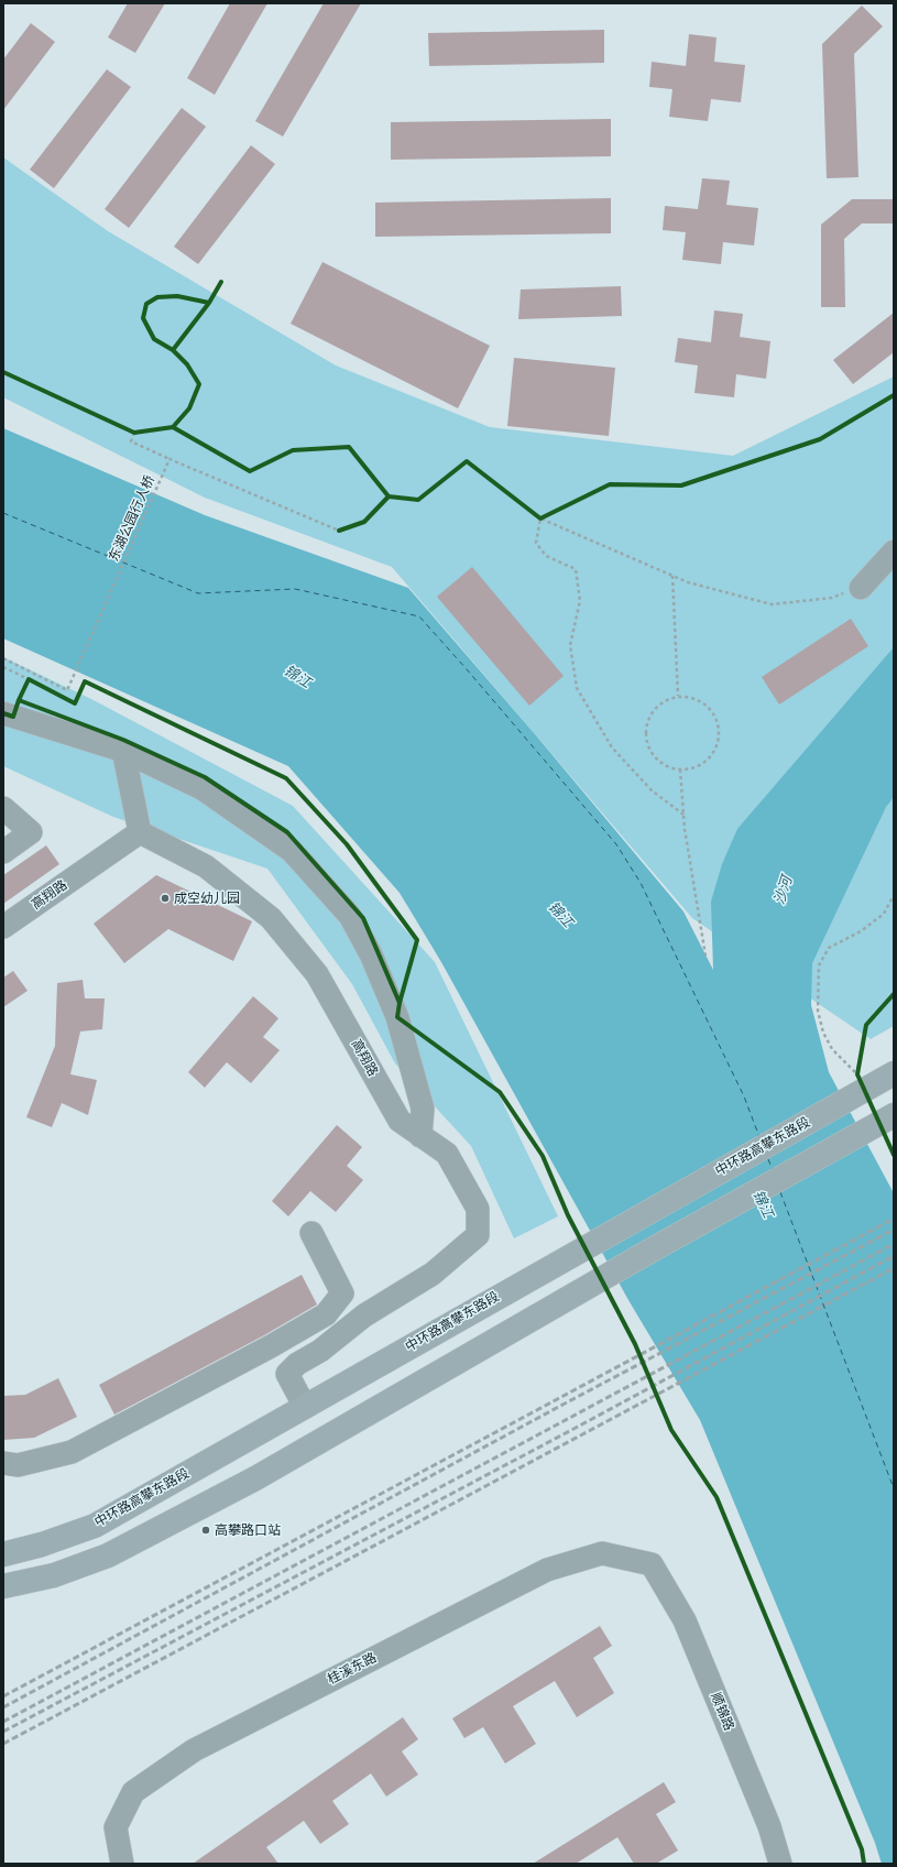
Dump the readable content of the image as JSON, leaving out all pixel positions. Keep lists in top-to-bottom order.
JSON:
{
  "streets": {
    "main road": ["中环路高攀东路段"],
    "street": ["高翔路", "桂溪东路", "顺锦路"],
    "path": ["东湖公园行人桥"]
  },
  "crossings": [
    ["高翔路", "中环路高攀东路段"],
    ["桂溪东路", "顺锦路"]
  ],
  "water": ["锦江", "沙河"],
  "places": ["成空幼儿园", "高攀路口站"]
}
